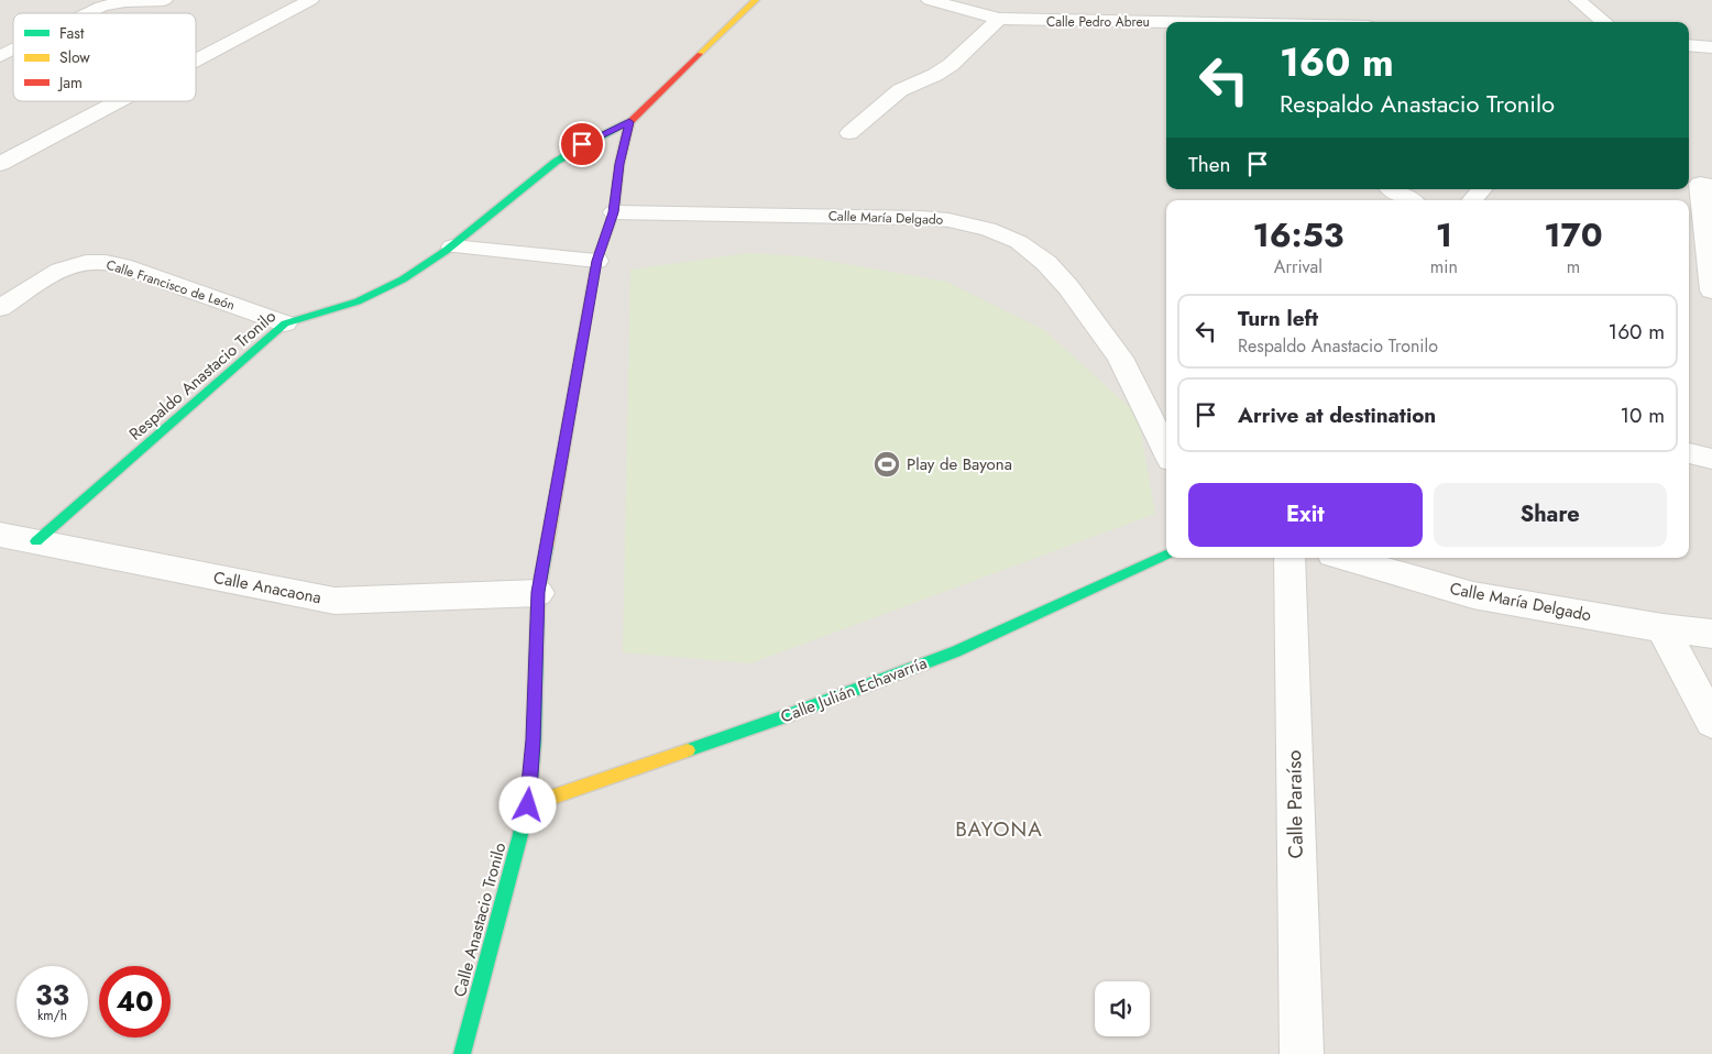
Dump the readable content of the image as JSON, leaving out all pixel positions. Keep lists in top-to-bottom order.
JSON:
{
  "streets": {
    "street": [
      "Calle Pedro Abreu",
      "Calle María Delgado",
      "Calle Francisco de León",
      "Respaldo Anastacio Tronilo",
      "Calle Anacaona",
      "Calle Julián Echavarría",
      "Calle Paraíso",
      "Calle Anastacio Tronilo"
    ]
  },
  "crossings": [
    ["Calle María Delgado", "Calle Anastacio Tronilo"],
    ["Calle Francisco de León", "Respaldo Anastacio Tronilo"],
    ["Respaldo Anastacio Tronilo", "Calle Anacaona"],
    ["Respaldo Anastacio Tronilo", "Calle Anastacio Tronilo"],
    ["Calle Anacaona", "Calle Anastacio Tronilo"],
    ["Calle Julián Echavarría", "Calle Anastacio Tronilo"]
  ],
  "districts": ["BAYONA"],
  "places": {
    "sports": ["Play de Bayona"]
  },
  "legend": ["Fast", "Slow", "Jam"],
  "page": {
    "turn": ["160 m", "Respaldo Anastacio Tronilo"],
    "then": "Then",
    "eta": [
      "16:53",
      "Arrival",
      "1",
      "min",
      "170",
      "m"
    ],
    "list": [
      {
        "name": "Turn left",
        "note": "Respaldo Anastacio Tronilo",
        "value": "160 m"
      },
      {
        "name": "Arrive at destination",
        "value": "10 m"
      }
    ],
    "buttons": ["Exit", "Share"],
    "speed": "33 km/h",
    "limit": "40"
  }
}
